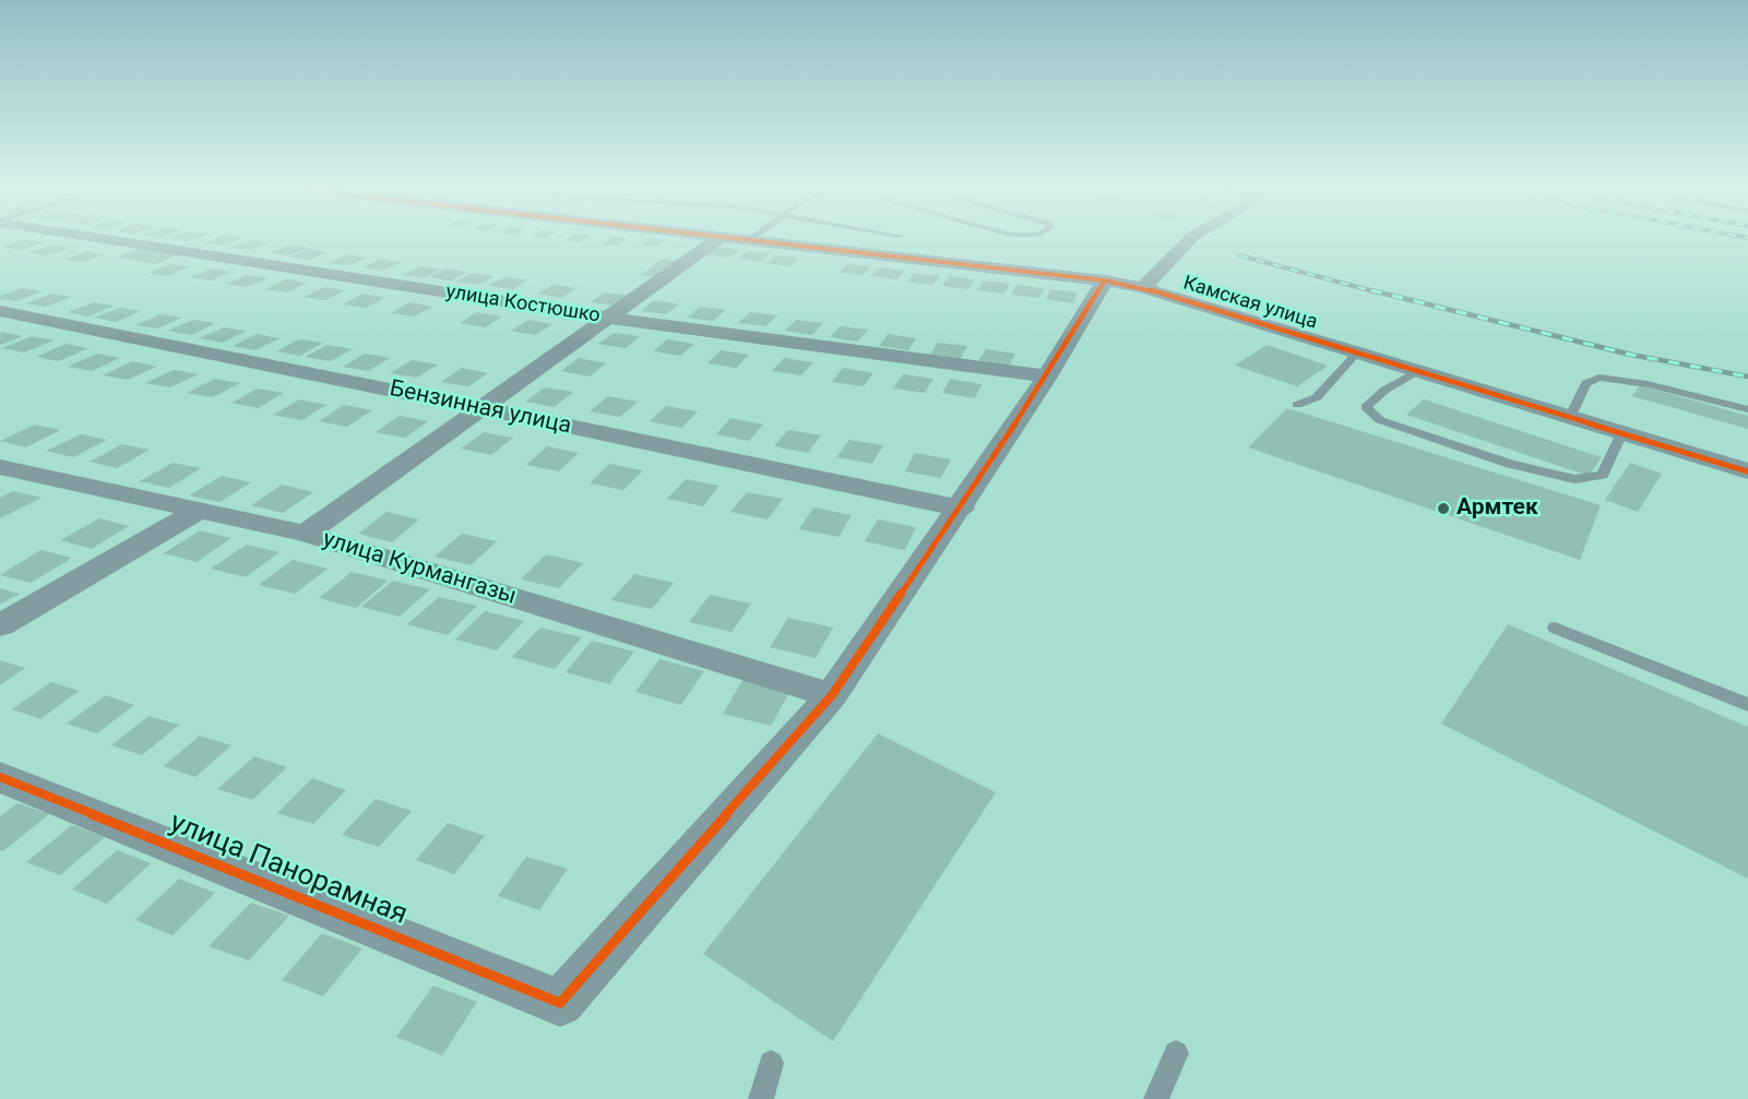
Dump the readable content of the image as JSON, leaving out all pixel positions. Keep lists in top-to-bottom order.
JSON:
{
  "streets": {
    "street": [
      "Камская улица",
      "улица Костюшко",
      "Бензинная улица",
      "улица Курмангазы",
      "улица Панорамная"
    ]
  },
  "crossings": [
    ["улица Курмангазы", "улица Панорамная"]
  ],
  "places": ["Армтек"]
}
